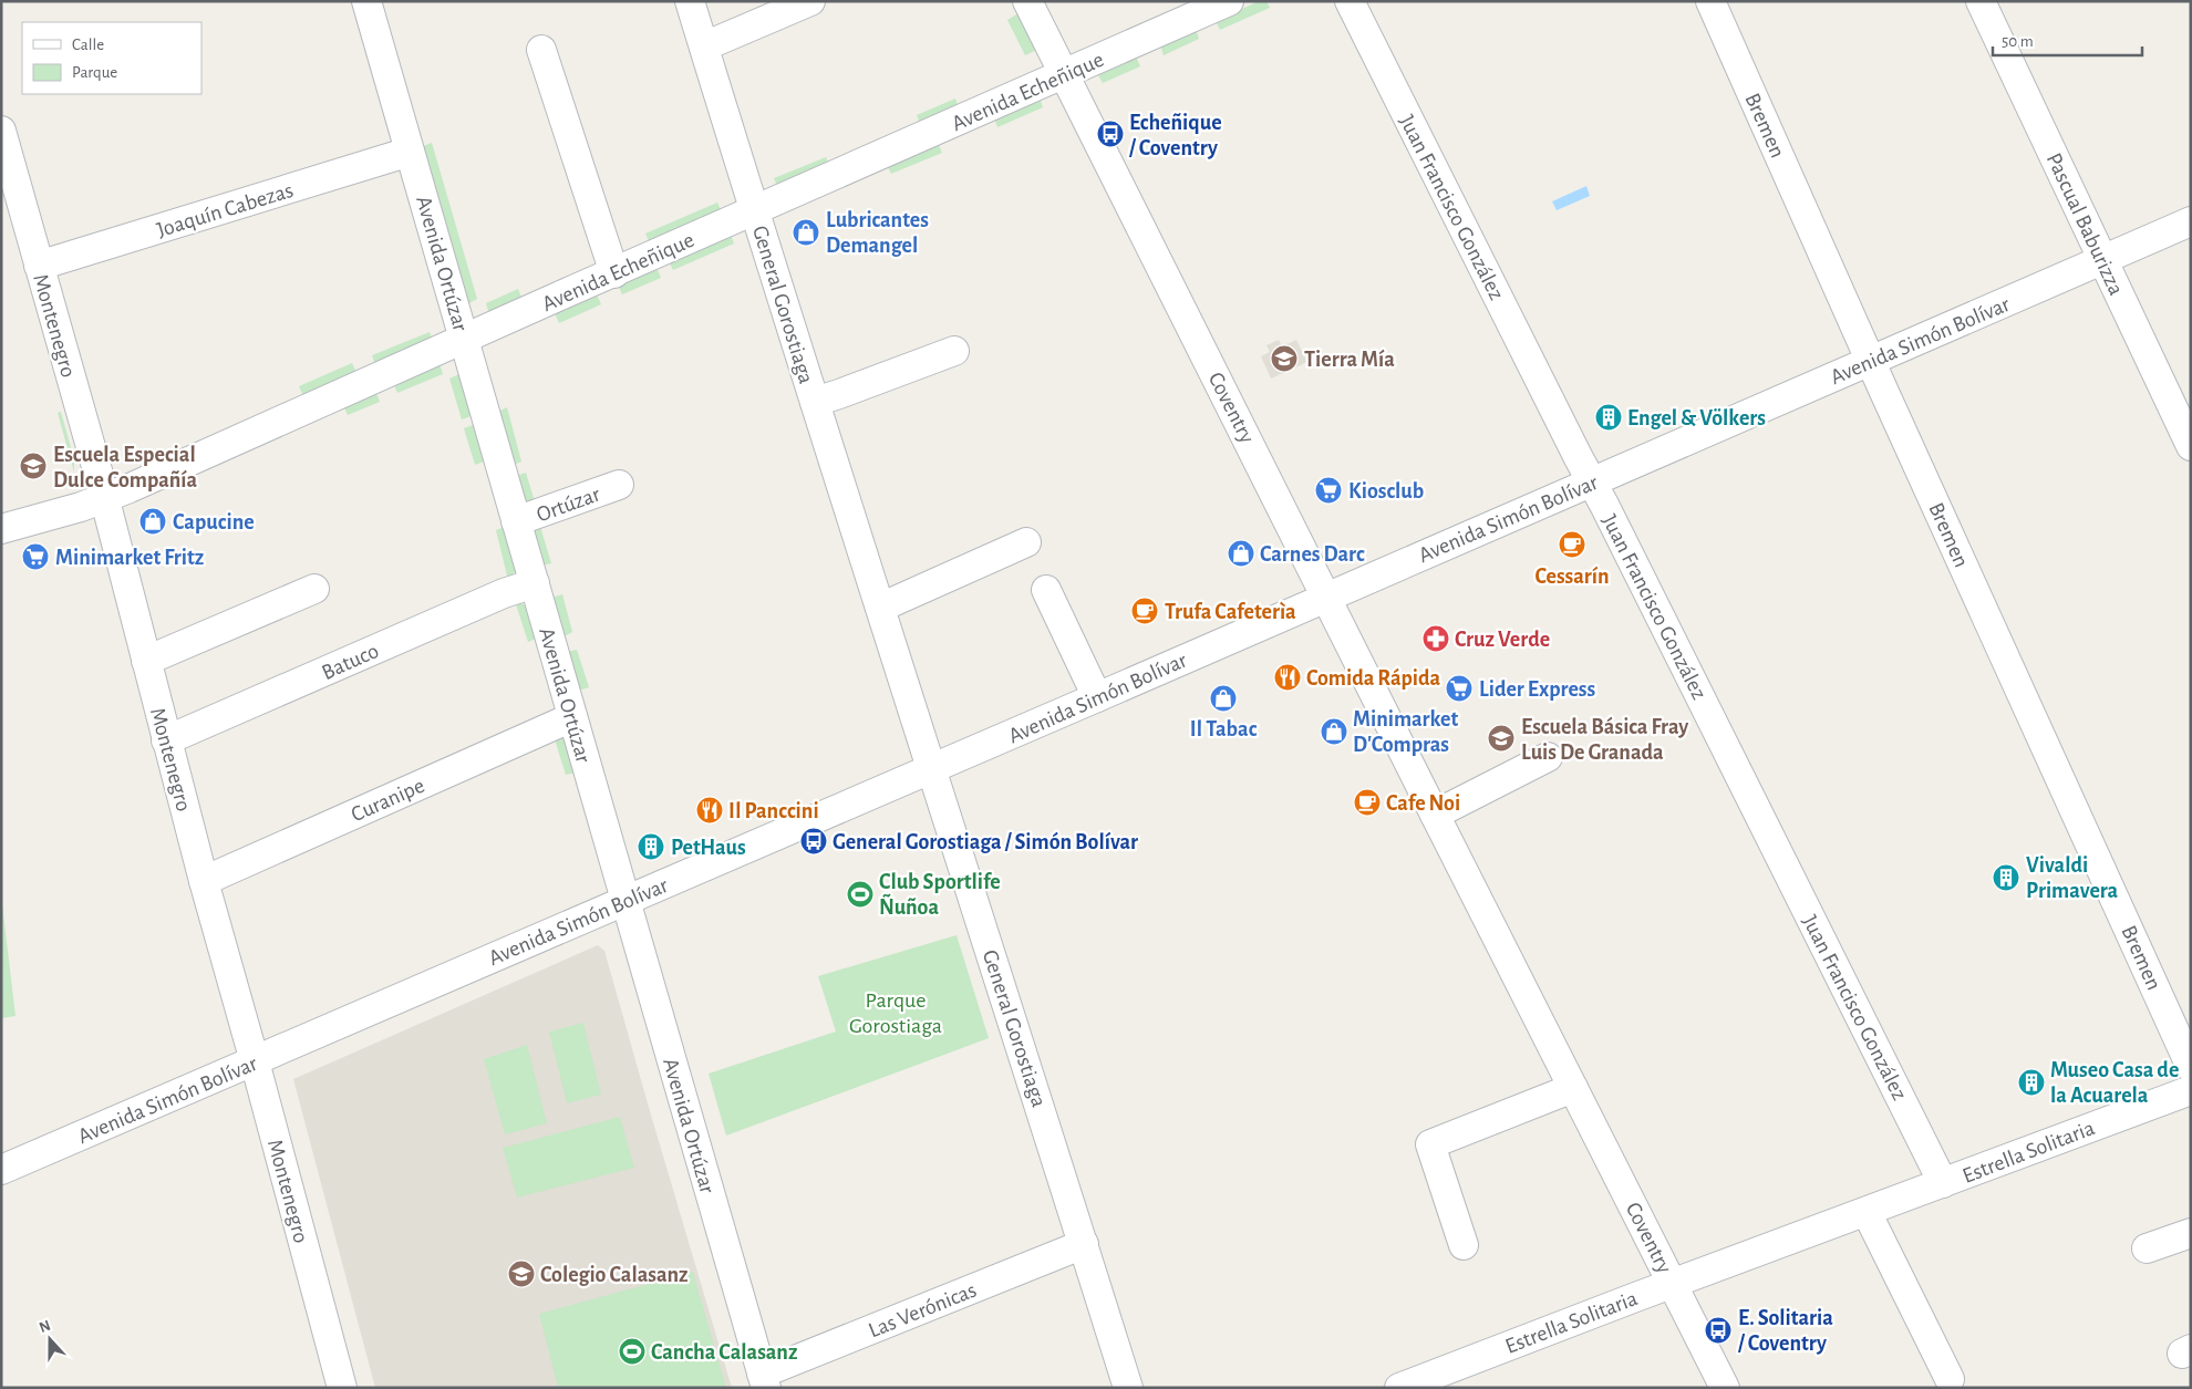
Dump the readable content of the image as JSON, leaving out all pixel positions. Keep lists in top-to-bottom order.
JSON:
{
  "streets": {
    "street": [
      "Avenida Echeñique",
      "Bremen",
      "Juan Francisco González",
      "Joaquín Cabezas",
      "Pascual Baburizza",
      "Avenida Ortúzar",
      "General Gorostiaga",
      "Montenegro",
      "Avenida Simón Bolívar",
      "Coventry",
      "Ortúzar",
      "Batuco",
      "Curanipe",
      "Estrella Solitaria",
      "Las Verónicas"
    ]
  },
  "crossings": [
    ["Avenida Echeñique", "Avenida Ortúzar"],
    ["Avenida Echeñique", "General Gorostiaga"],
    ["Avenida Echeñique", "Montenegro"],
    ["Avenida Echeñique", "Coventry"],
    ["Bremen", "Avenida Simón Bolívar"],
    ["Juan Francisco González", "Avenida Simón Bolívar"],
    ["Juan Francisco González", "Estrella Solitaria"],
    ["Joaquín Cabezas", "Avenida Ortúzar"],
    ["Joaquín Cabezas", "Montenegro"],
    ["Pascual Baburizza", "Avenida Simón Bolívar"],
    ["Avenida Ortúzar", "Avenida Simón Bolívar"],
    ["Avenida Ortúzar", "Ortúzar"],
    ["Avenida Ortúzar", "Batuco"],
    ["Avenida Ortúzar", "Curanipe"],
    ["Avenida Ortúzar", "Las Verónicas"],
    ["General Gorostiaga", "Avenida Simón Bolívar"],
    ["General Gorostiaga", "Las Verónicas"],
    ["Montenegro", "Avenida Simón Bolívar"],
    ["Montenegro", "Batuco"],
    ["Montenegro", "Curanipe"],
    ["Avenida Simón Bolívar", "Coventry"],
    ["Coventry", "Estrella Solitaria"]
  ],
  "parks": ["Parque Gorostiaga"],
  "places": {
    "bus stop": ["Echeñique / Coventry", "General Gorostiaga / Simón Bolívar", "E. Solitaria / Coventry"],
    "shop": [
      "Lubricantes Demangel",
      "Capucine",
      "Carnes Darc",
      "Il Tabac",
      "Minimarket D'Compras"
    ],
    "school or university": [
      "Tierra Mía",
      "Escuela Especial Dulce Compañía",
      "Escuela Básica Fray Luis De Granada",
      "Colegio Calasanz"
    ],
    "building": [
      "Engel & Völkers",
      "PetHaus",
      "Vivaldi Primavera",
      "Museo Casa de la Acuarela"
    ],
    "supermarket": ["Kiosclub", "Minimarket Fritz", "Lider Express"],
    "cafe": ["Cessarín", "Trufa Cafeterìa", "Cafe Noi"],
    "pharmacy": ["Cruz Verde"],
    "restaurant": ["Comida Rápida", "Il Panccini"],
    "sports": ["Club Sportlife Ñuñoa", "Cancha Calasanz"]
  },
  "legend": ["Calle", "Parque"],
  "scale_bar": "50 m",
  "north": "top"
}
